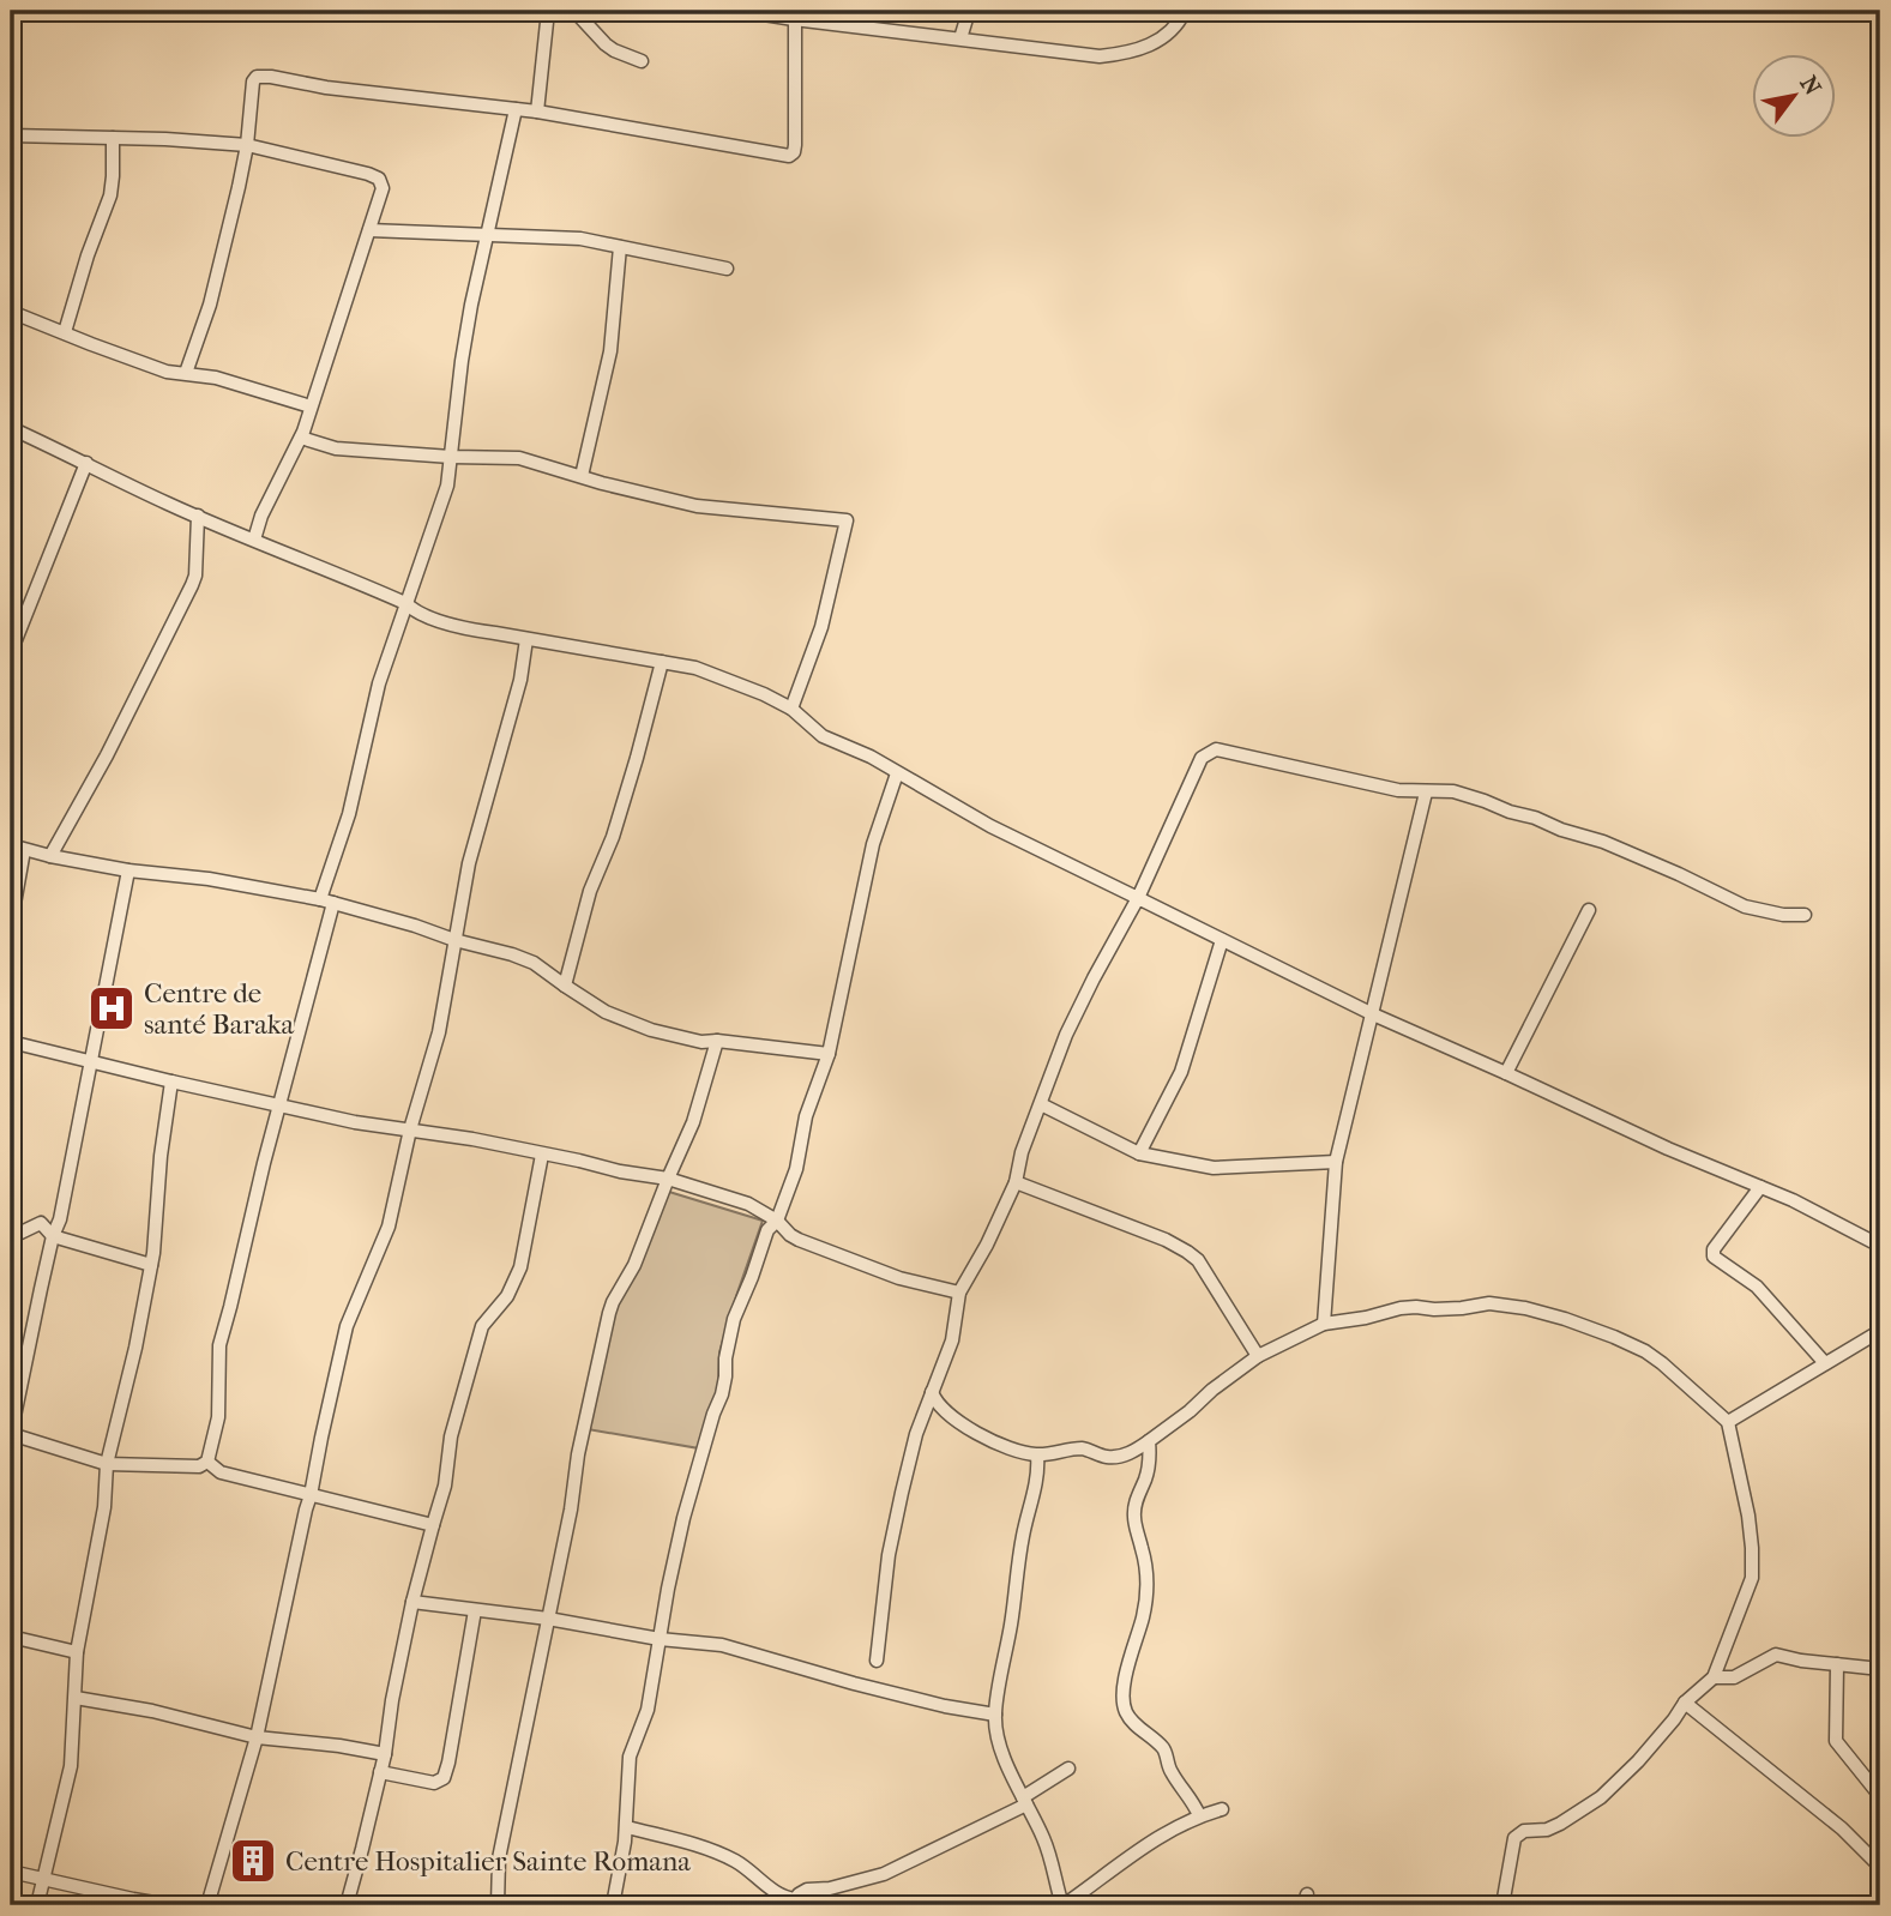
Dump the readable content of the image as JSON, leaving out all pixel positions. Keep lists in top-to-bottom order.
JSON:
{
  "places": {
    "hospital": ["Centre de santé Baraka"],
    "building": ["Centre Hospitalier Sainte Romana"]
  },
  "north": "top right"
}
